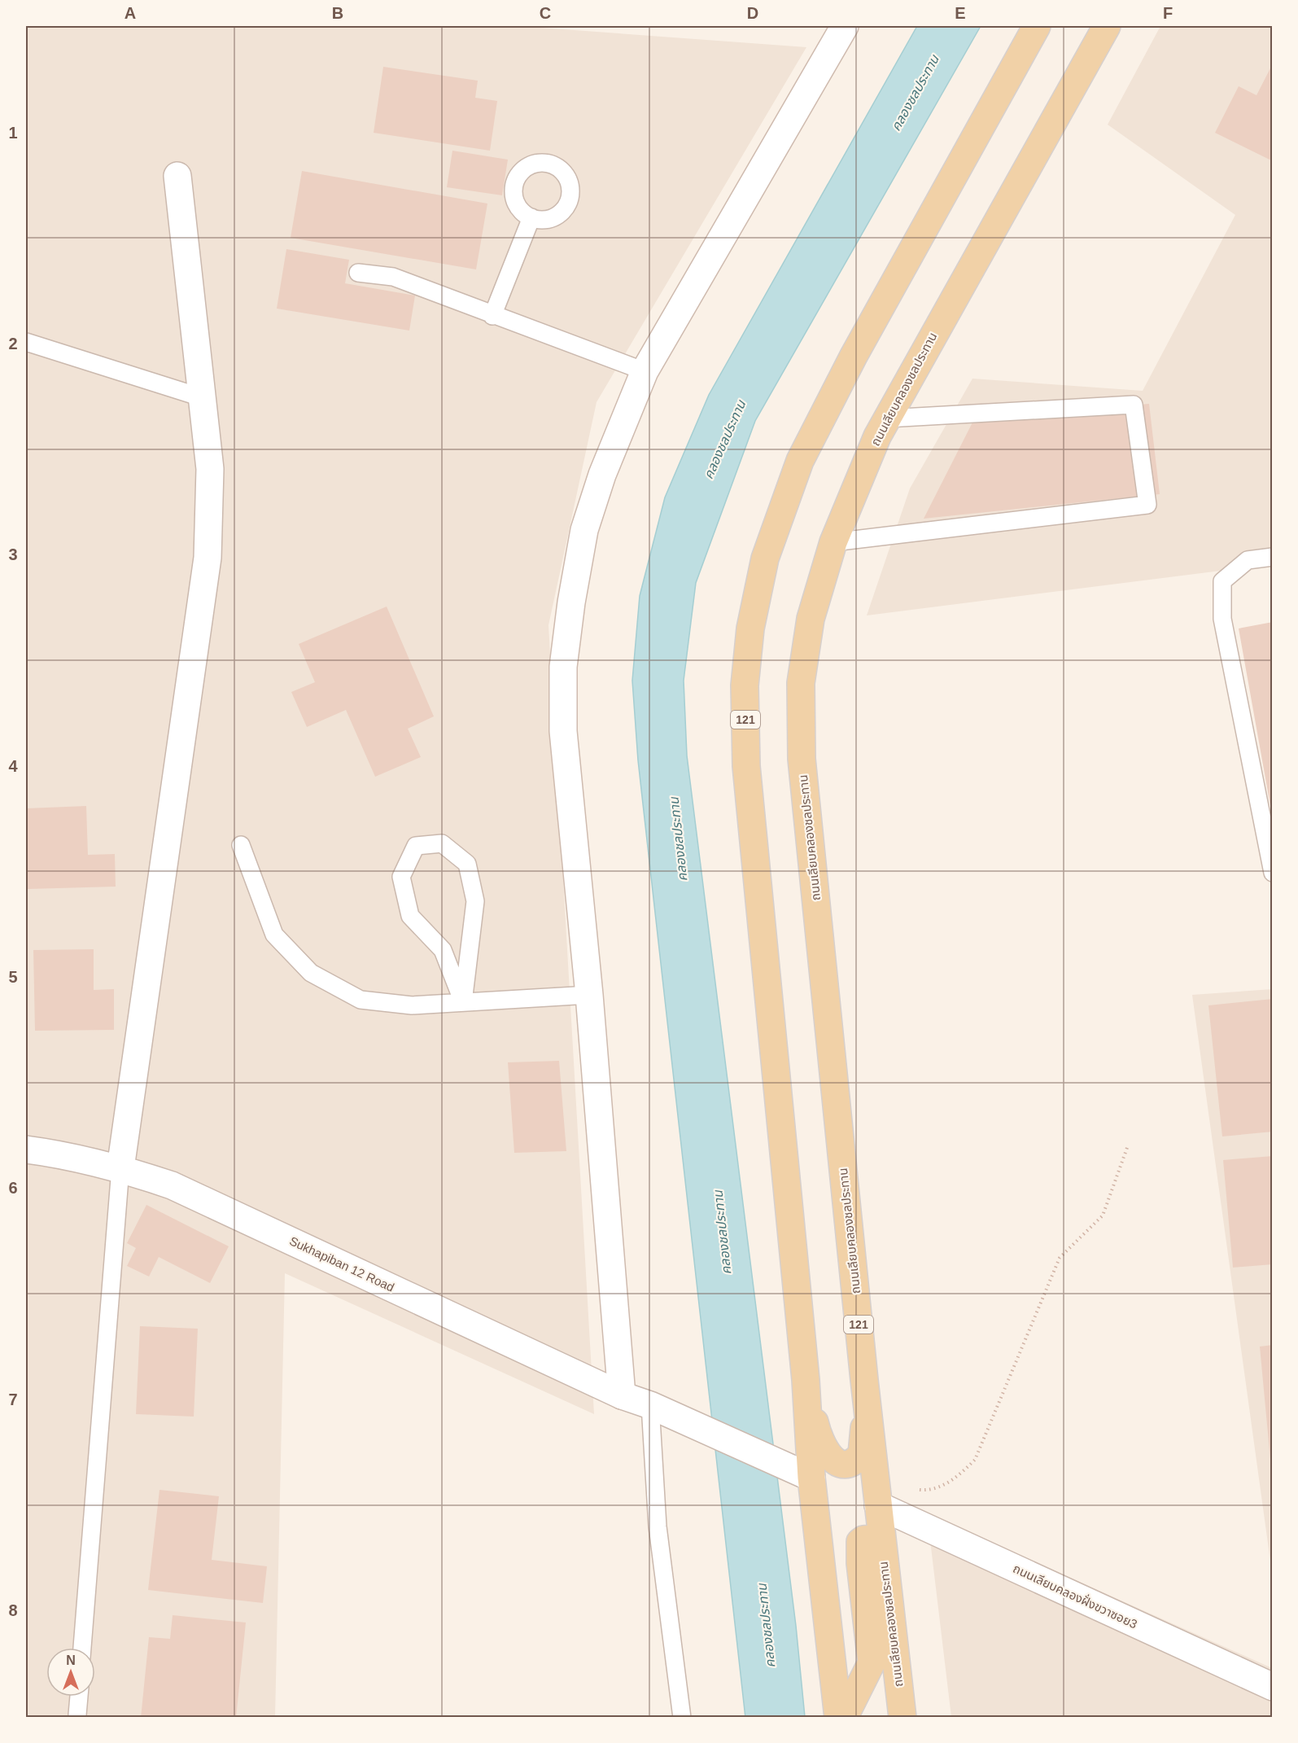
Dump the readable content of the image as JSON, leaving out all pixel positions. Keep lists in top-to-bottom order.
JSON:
{
  "streets": {
    "main road": ["ถนนเลียบคลองชลประทาน", "121"],
    "street": ["Sukhapiban 12 Road", "ถนนเลียบคลองฝั่งขวาซอย3"]
  },
  "crossings": [
    ["ถนนเลียบคลองชลประทาน", "ถนนเลียบคลองฝั่งขวาซอย3"],
    ["121", "Sukhapiban 12 Road"]
  ],
  "water": ["คลองชลประทาน"],
  "north": "top",
  "grid": {
    "columns": [
      "A",
      "B",
      "C",
      "D",
      "E",
      "F"
    ],
    "rows": [
      "1",
      "2",
      "3",
      "4",
      "5",
      "6",
      "7",
      "8"
    ]
  }
}
